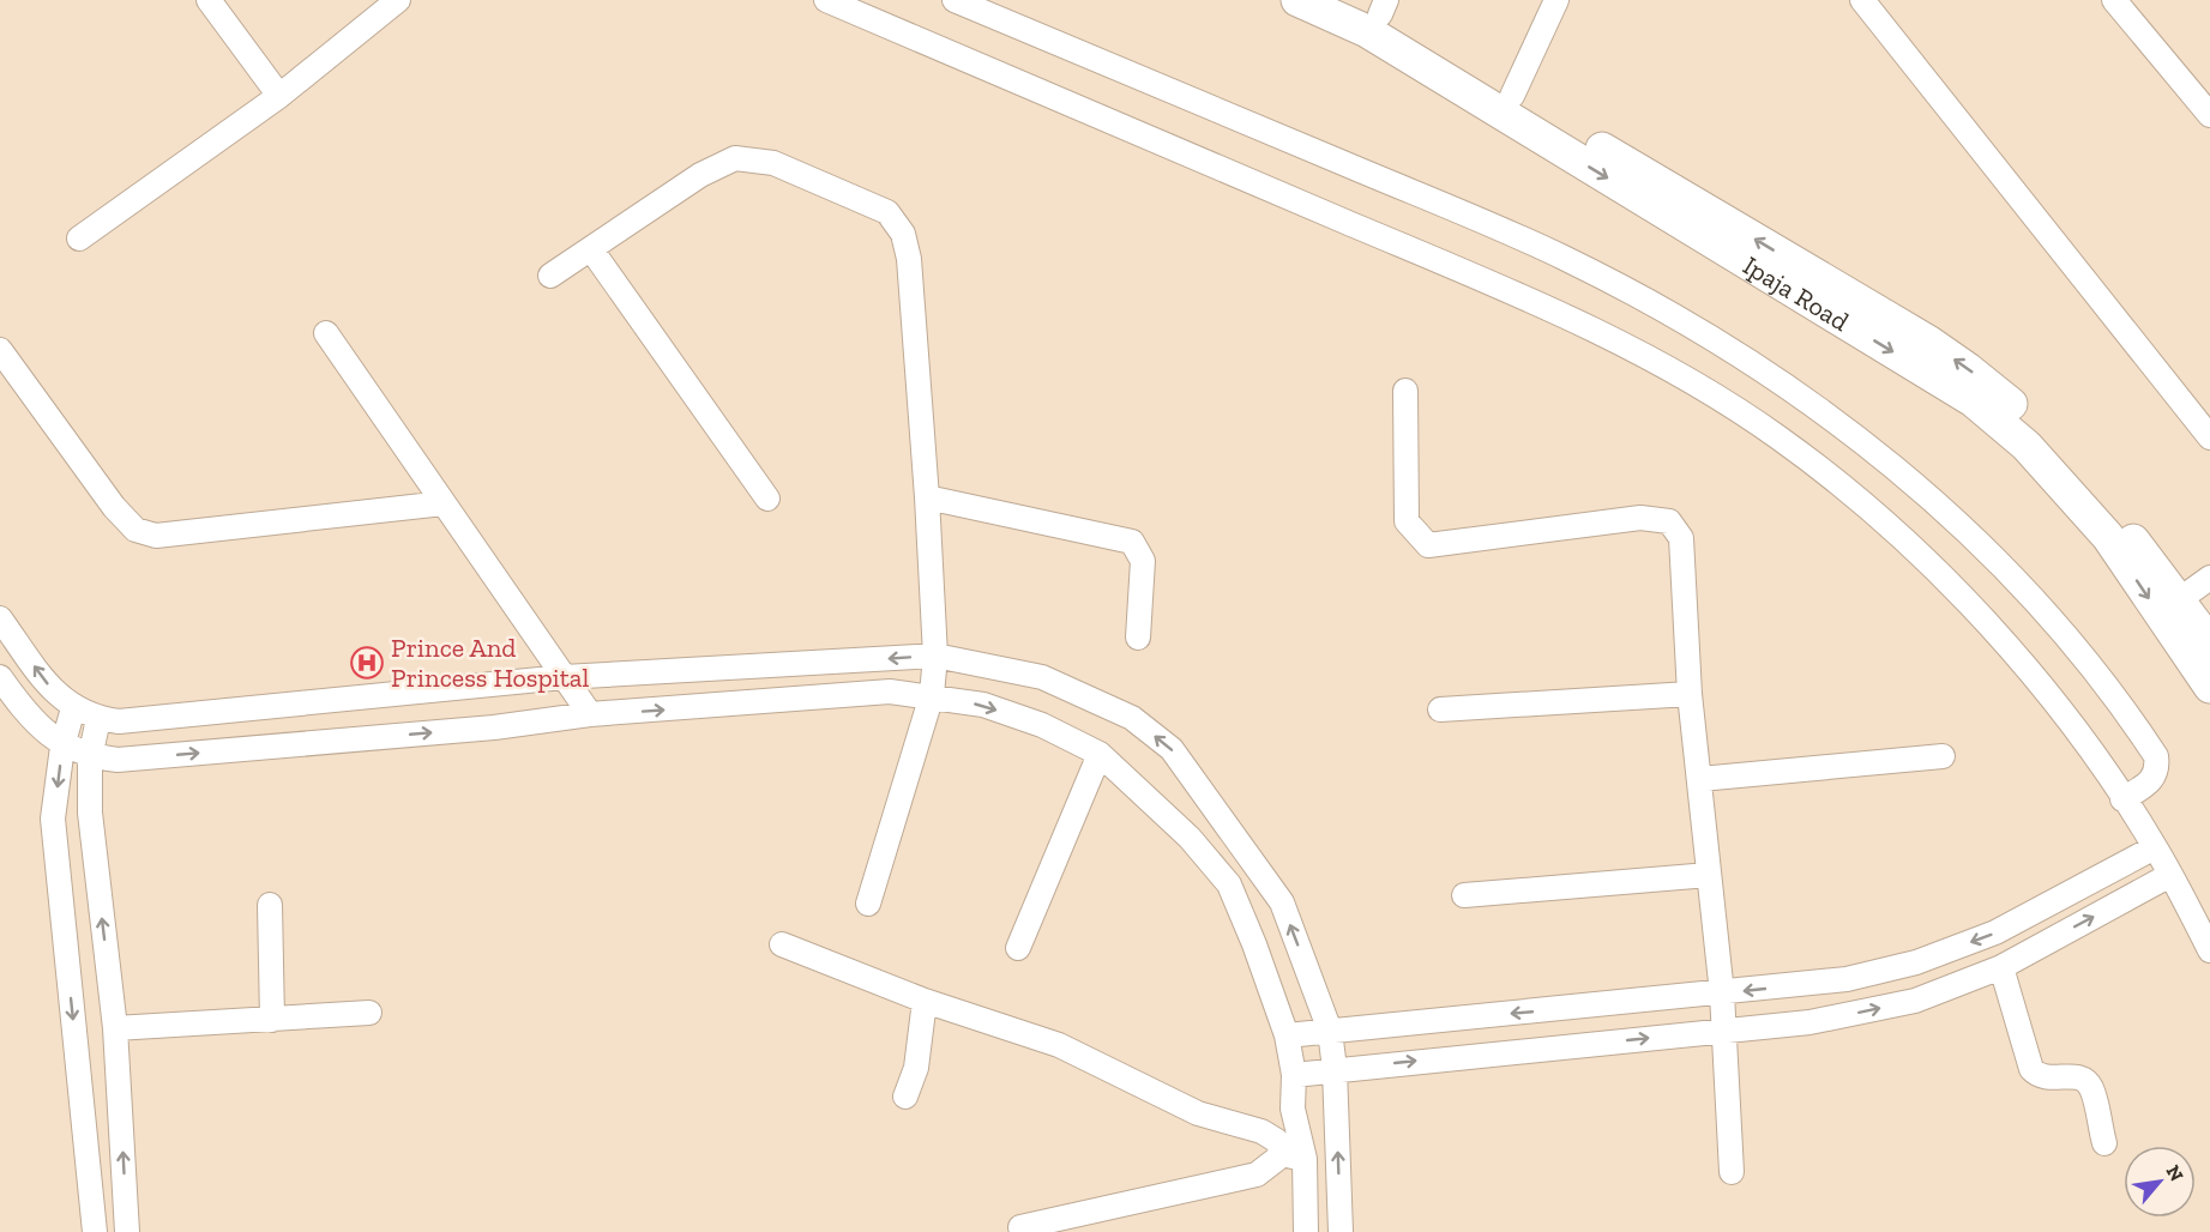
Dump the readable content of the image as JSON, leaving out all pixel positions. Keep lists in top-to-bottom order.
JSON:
{
  "streets": {
    "main road": ["Ipaja Road"]
  },
  "places": {
    "hospital": ["Prince And Princess Hospital"]
  },
  "north": "top right"
}
